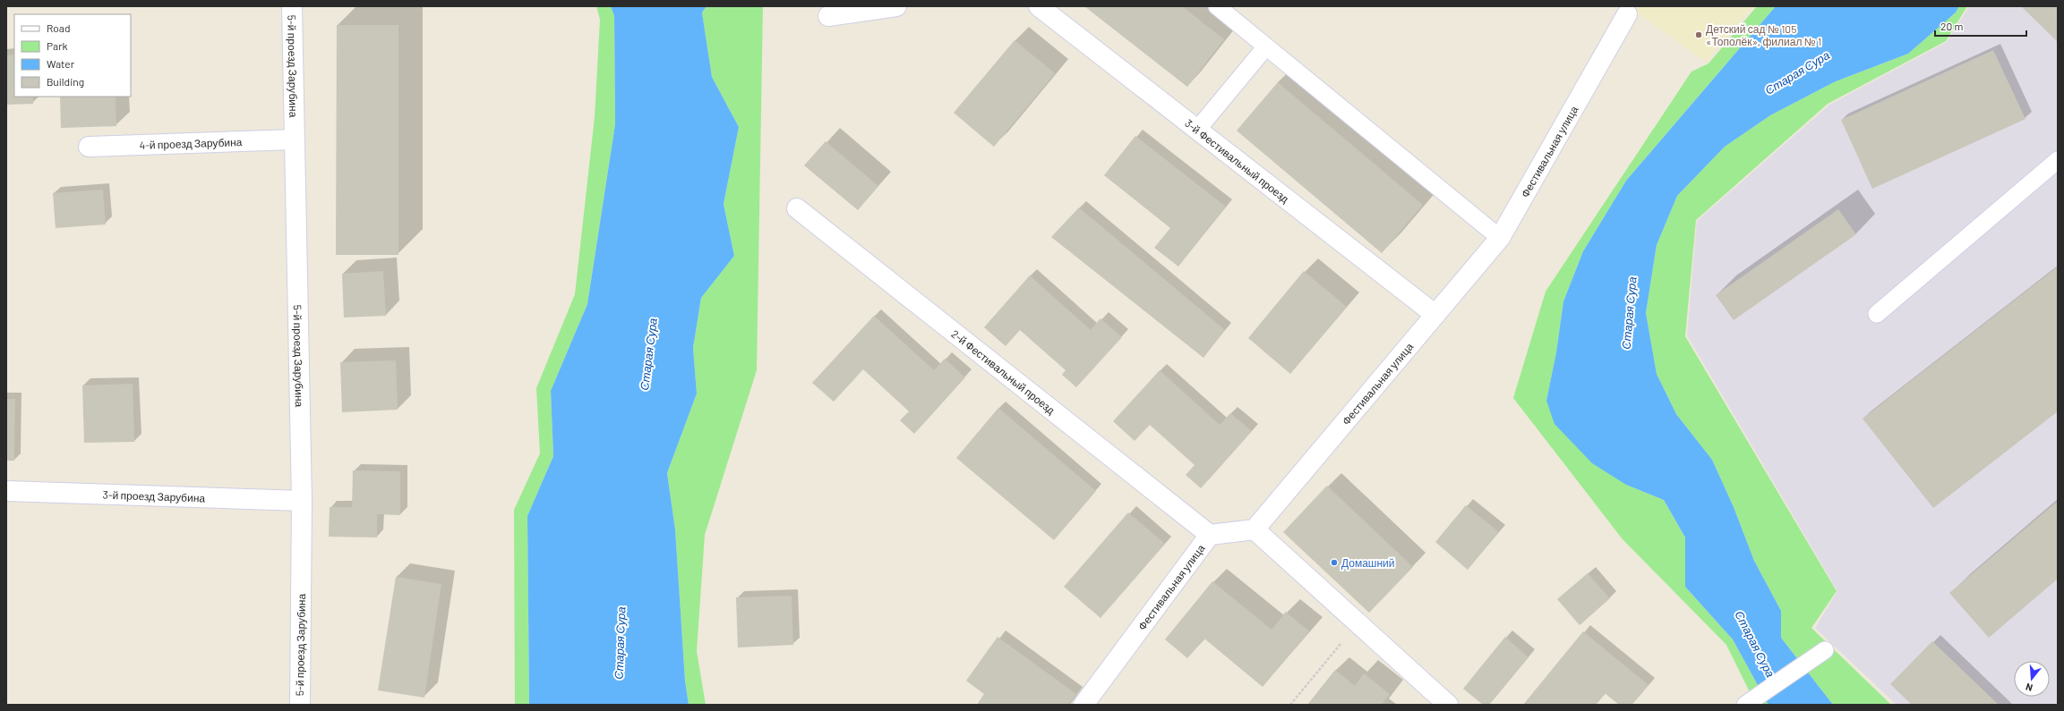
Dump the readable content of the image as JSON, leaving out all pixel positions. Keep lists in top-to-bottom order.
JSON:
{
  "streets": {
    "street": [
      "5-й проезд Зарубина",
      "4-й проезд Зарубина",
      "Фестивальная улица",
      "3-й Фестивальный проезд",
      "2-й Фестивальный проезд",
      "3-й проезд Зарубина"
    ]
  },
  "crossings": [
    ["5-й проезд Зарубина", "4-й проезд Зарубина"],
    ["5-й проезд Зарубина", "3-й проезд Зарубина"],
    ["Фестивальная улица", "3-й Фестивальный проезд"],
    ["Фестивальная улица", "2-й Фестивальный проезд"]
  ],
  "water": ["Старая Сура"],
  "places": ["Детский сад № 105 «Тополёк», филиал № 1", "Домашний"],
  "legend": [
    "Road",
    "Park",
    "Water",
    "Building"
  ],
  "scale_bar": "20 m",
  "north": "bottom"
}
